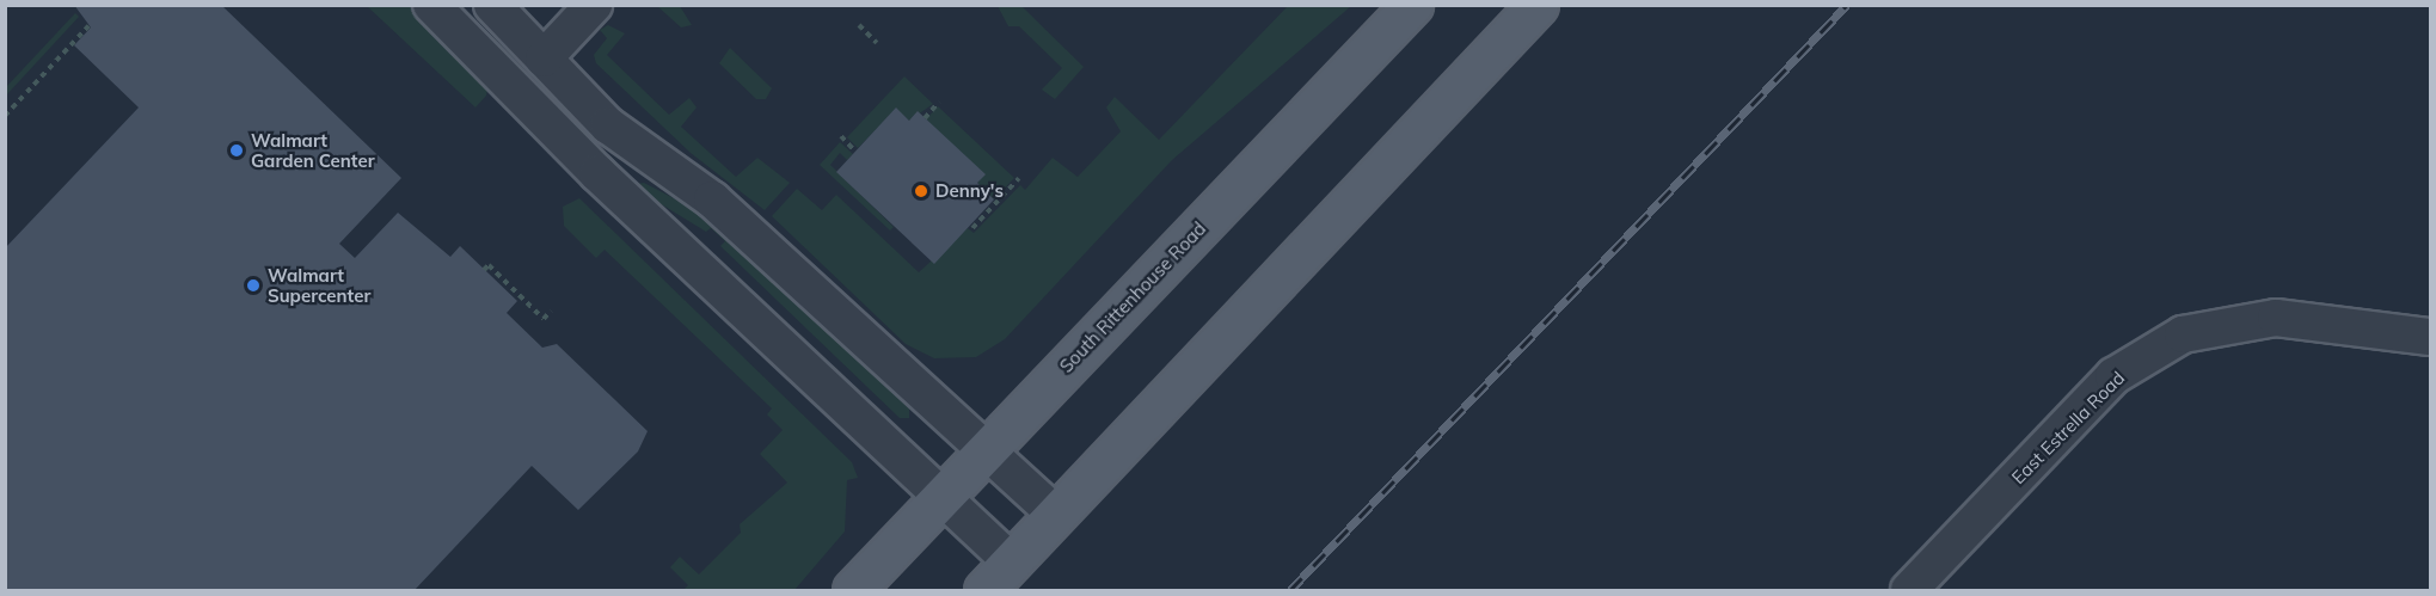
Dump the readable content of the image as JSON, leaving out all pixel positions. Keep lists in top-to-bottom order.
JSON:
{
  "streets": {
    "main road": ["South Rittenhouse Road"],
    "street": ["East Estrella Road"]
  },
  "places": ["Walmart Garden Center", "Denny's", "Walmart Supercenter"]
}
